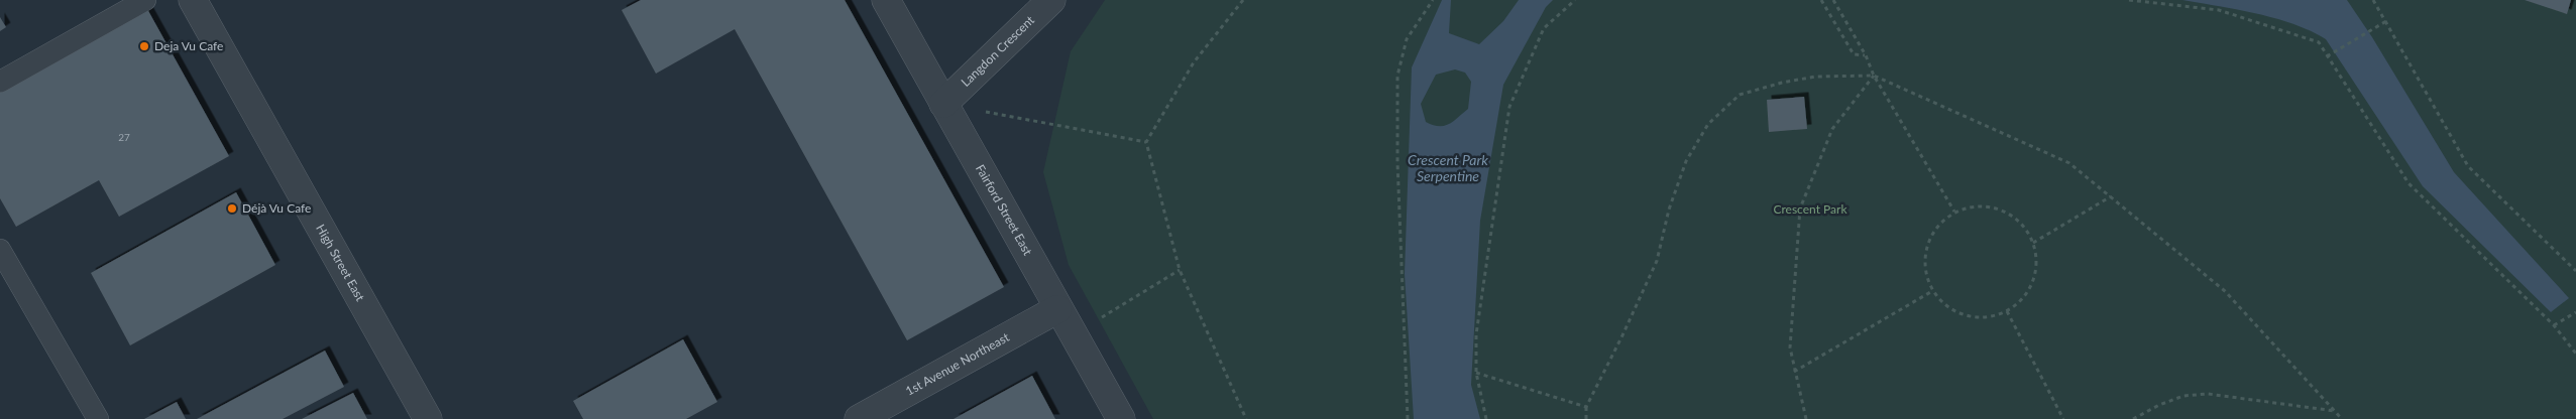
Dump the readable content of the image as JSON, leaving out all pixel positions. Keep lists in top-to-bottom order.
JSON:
{
  "streets": {
    "street": [
      "Langdon Crescent",
      "Fairford Street East",
      "High Street East",
      "1st Avenue Northeast"
    ]
  },
  "crossings": [
    ["Langdon Crescent", "Fairford Street East"],
    ["Fairford Street East", "1st Avenue Northeast"]
  ],
  "water": ["Crescent Park Serpentine"],
  "parks": ["Crescent Park"],
  "places": ["Deja Vu Cafe", "Déjà Vu Cafe"],
  "house_numbers": ["27"]
}
